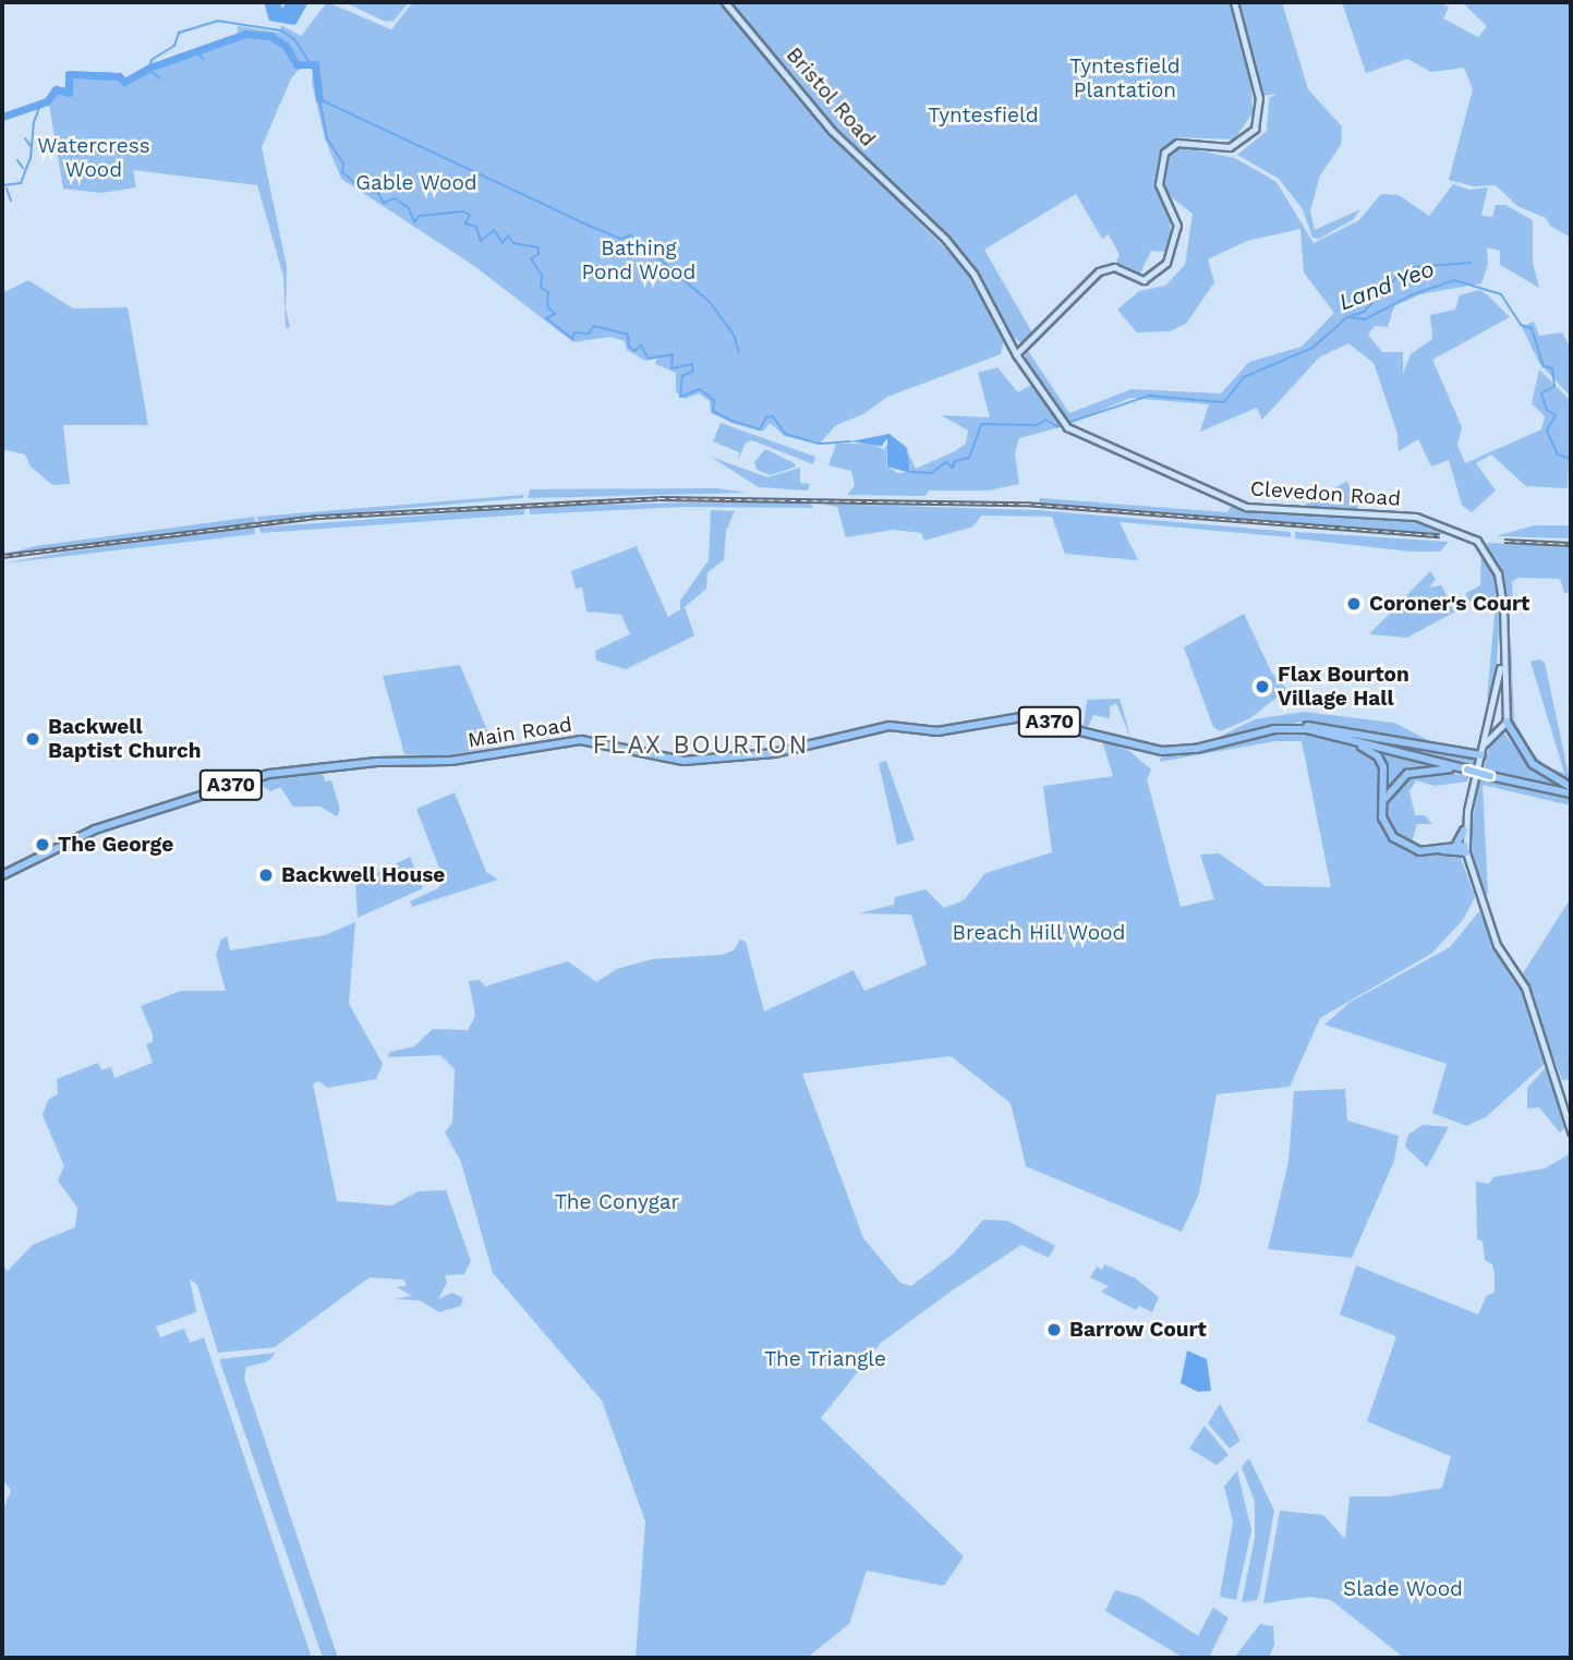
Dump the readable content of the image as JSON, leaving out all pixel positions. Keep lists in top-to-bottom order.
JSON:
{
  "streets": {
    "main road": [
      "Bristol Road",
      "Clevedon Road",
      "A370",
      "Main Road"
    ]
  },
  "crossings": [
    ["Bristol Road", "Clevedon Road"],
    ["A370", "Main Road"]
  ],
  "districts": ["FLAX BOURTON"],
  "water": ["Land Yeo"],
  "parks": [
    "Tyntesfield Plantation",
    "Tyntesfield",
    "Watercress Wood",
    "Gable Wood",
    "Bathing Pond Wood",
    "Breach Hill Wood",
    "The Conygar",
    "The Triangle",
    "Slade Wood"
  ],
  "places": [
    "Coroner's Court",
    "Flax Bourton Village Hall",
    "Backwell Baptist Church",
    "The George",
    "Backwell House",
    "Barrow Court"
  ]
}
